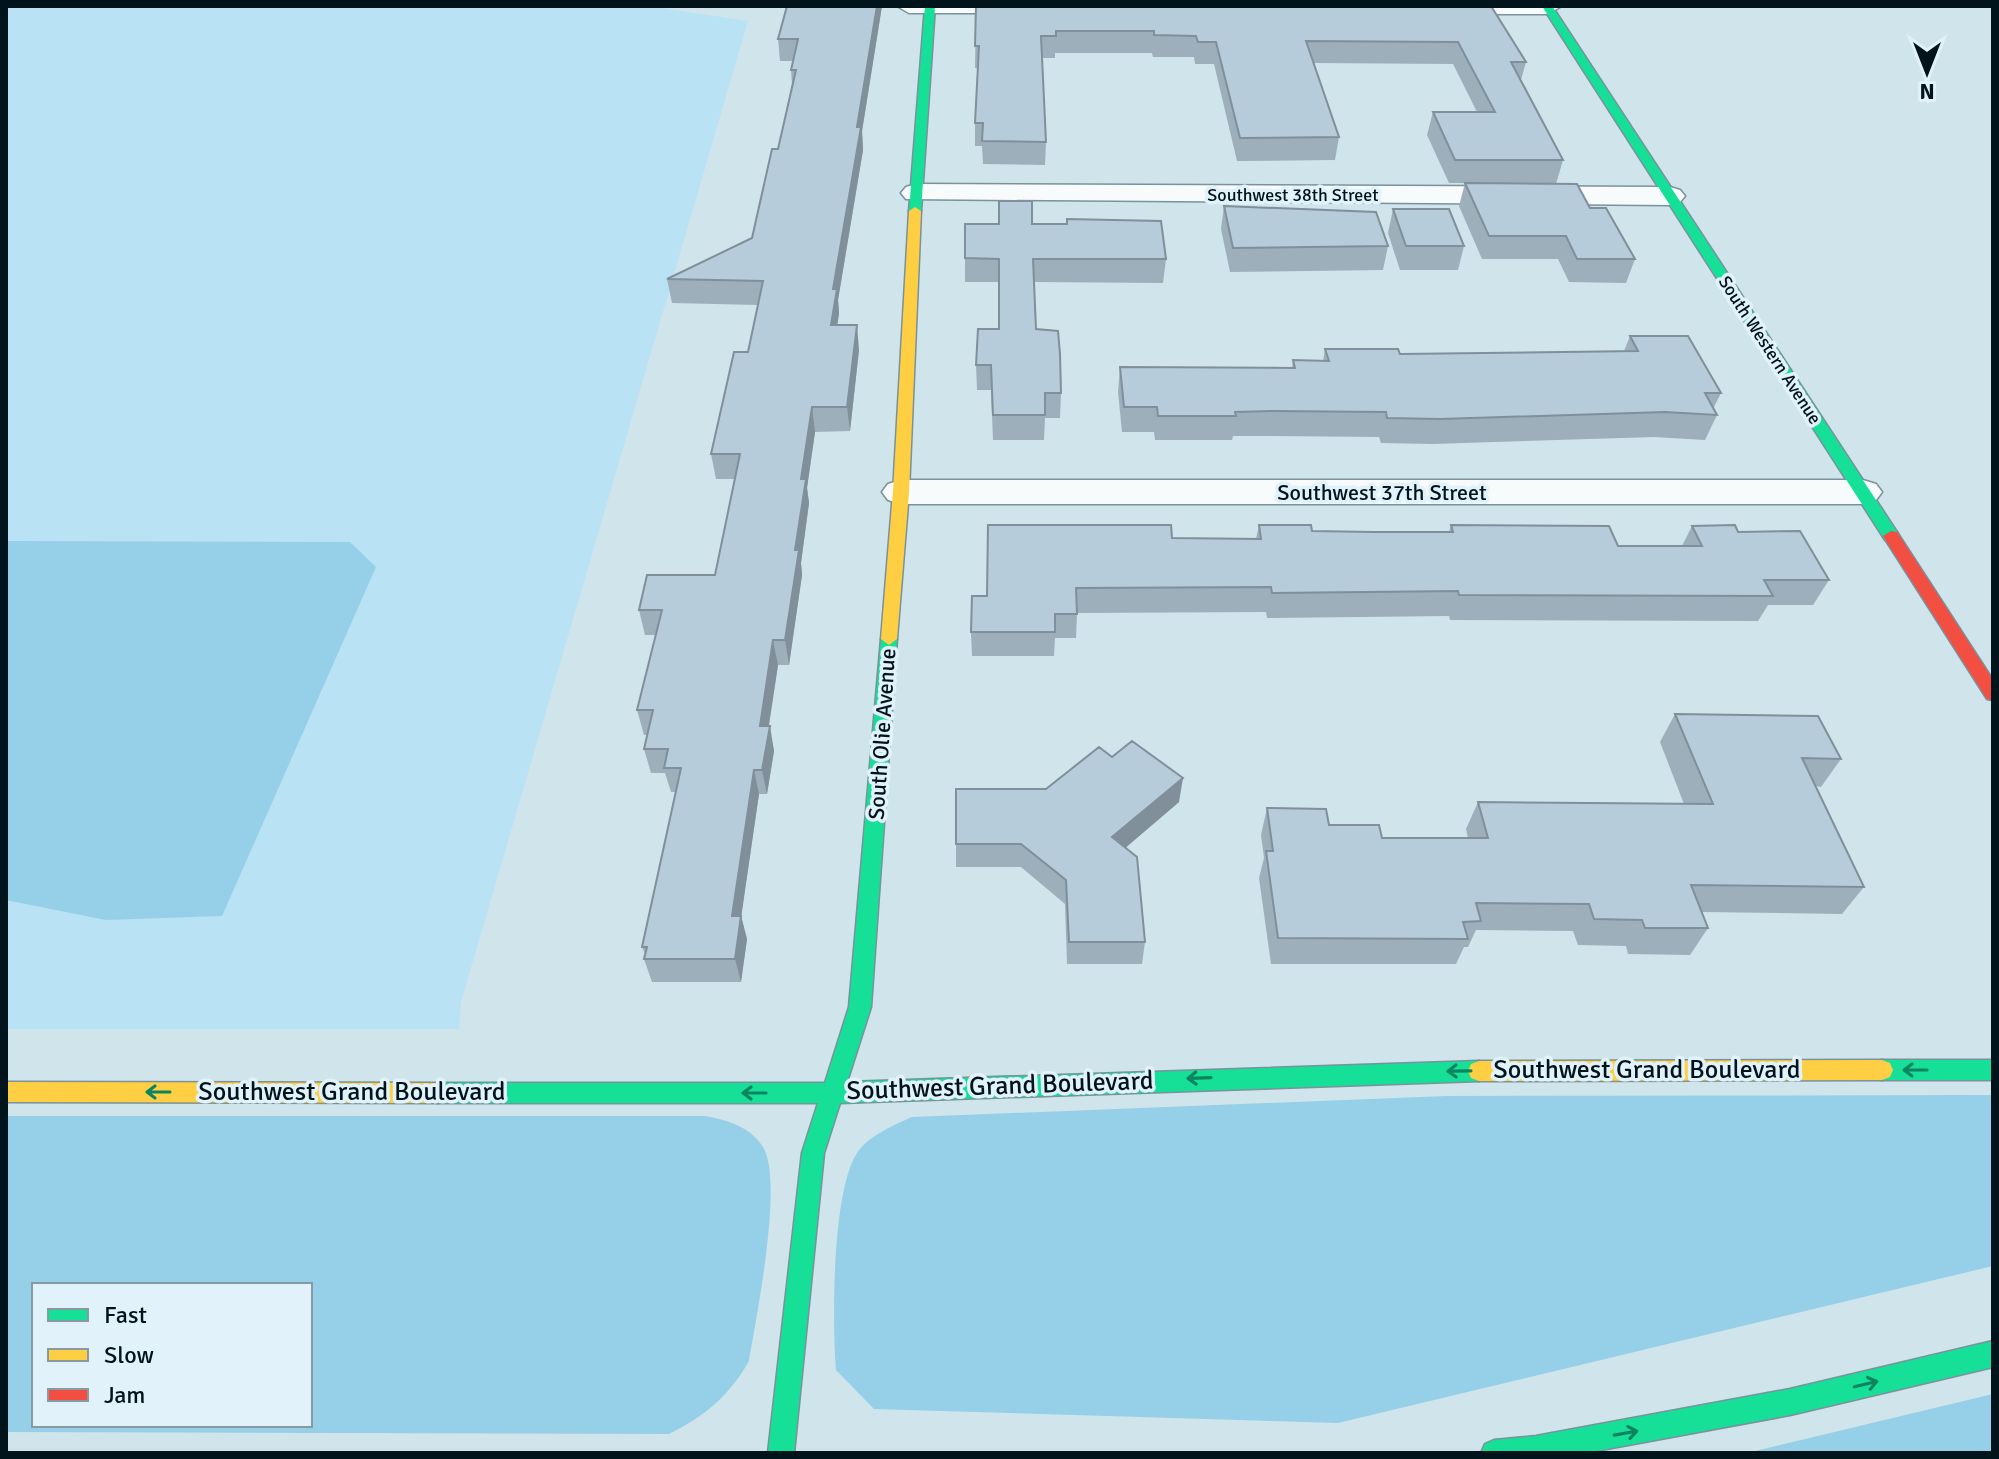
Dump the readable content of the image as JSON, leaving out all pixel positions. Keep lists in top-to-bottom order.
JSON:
{
  "streets": {
    "street": [
      "Southwest 38th Street",
      "South Western Avenue",
      "Southwest 37th Street",
      "South Olie Avenue",
      "Southwest Grand Boulevard"
    ]
  },
  "crossings": [
    ["Southwest 38th Street", "South Western Avenue"],
    ["Southwest 38th Street", "South Olie Avenue"],
    ["South Western Avenue", "Southwest 37th Street"],
    ["Southwest 37th Street", "South Olie Avenue"],
    ["South Olie Avenue", "Southwest Grand Boulevard"]
  ],
  "one_way": ["Southwest Grand Boulevard"],
  "legend": ["Fast", "Slow", "Jam"],
  "north": "bottom"
}
